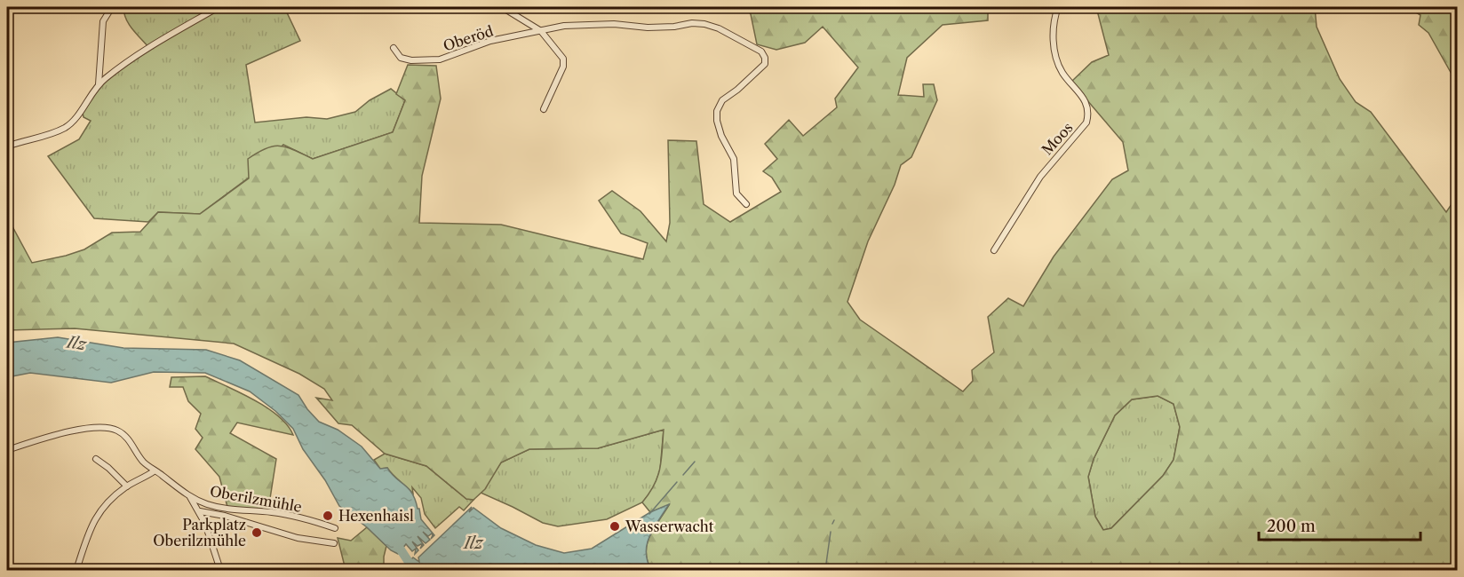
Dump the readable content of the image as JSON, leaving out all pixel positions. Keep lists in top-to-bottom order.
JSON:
{
  "streets": {
    "street": ["Oberöd", "Moos", "Oberilzmühle"]
  },
  "water": ["Ilz"],
  "places": ["Hexenhaisl", "Wasserwacht", "Parkplatz Oberilzmühle"],
  "scale_bar": "200 m"
}
